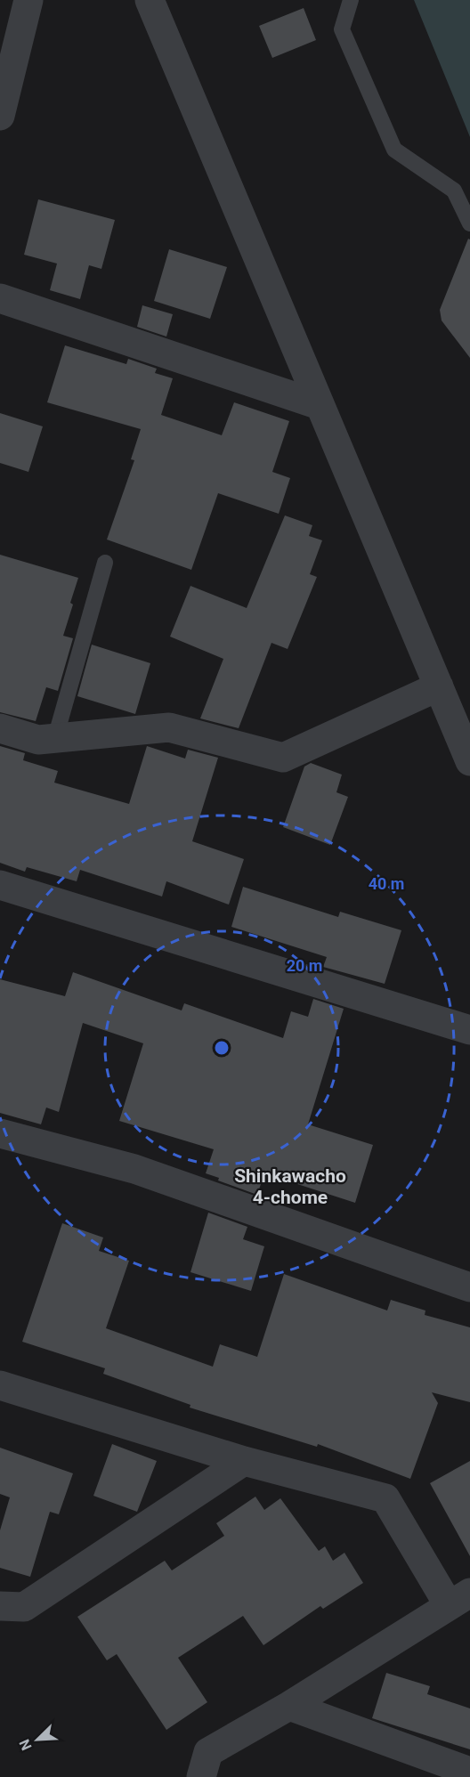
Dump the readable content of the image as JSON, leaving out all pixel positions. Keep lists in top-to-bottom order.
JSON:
{
  "districts": ["Shinkawacho 4-chome"],
  "north": "bottom left",
  "rings": ["40 m", "20 m"]
}
